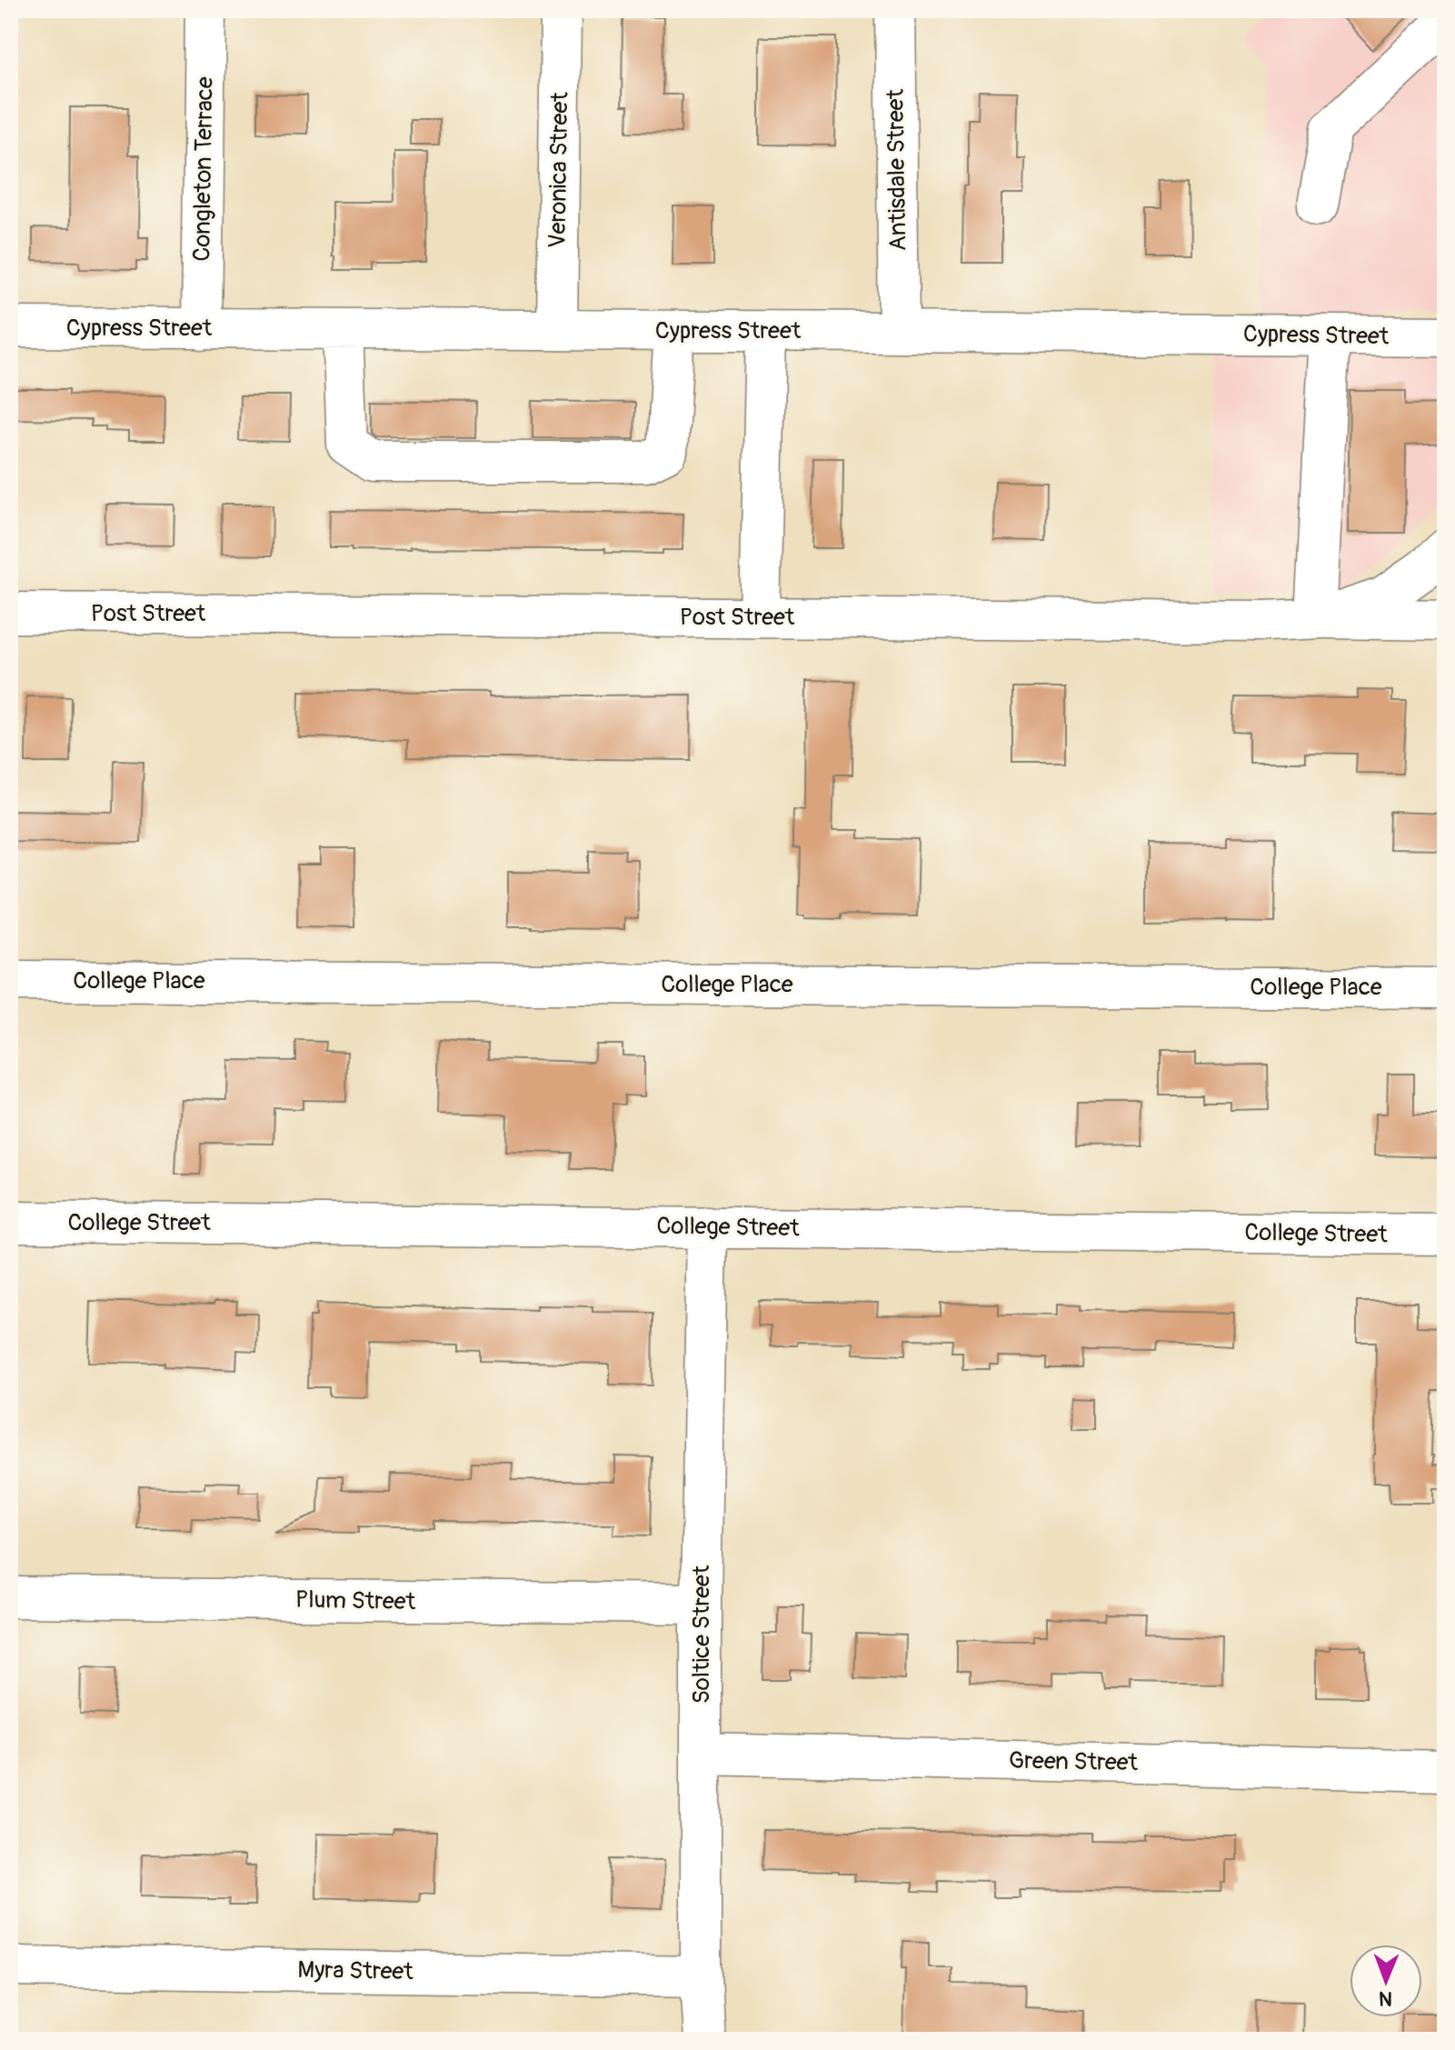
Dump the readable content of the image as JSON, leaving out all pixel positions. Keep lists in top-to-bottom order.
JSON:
{
  "streets": {
    "street": [
      "Congleton Terrace",
      "Veronica Street",
      "Antisdale Street",
      "Cypress Street",
      "Post Street",
      "College Place",
      "College Street",
      "Plum Street",
      "Soltice Street",
      "Green Street",
      "Myra Street"
    ]
  },
  "crossings": [
    ["Congleton Terrace", "Cypress Street"],
    ["Veronica Street", "Cypress Street"],
    ["Antisdale Street", "Cypress Street"],
    ["College Street", "Soltice Street"],
    ["Plum Street", "Soltice Street"],
    ["Soltice Street", "Green Street"],
    ["Soltice Street", "Myra Street"]
  ],
  "north": "bottom"
}
